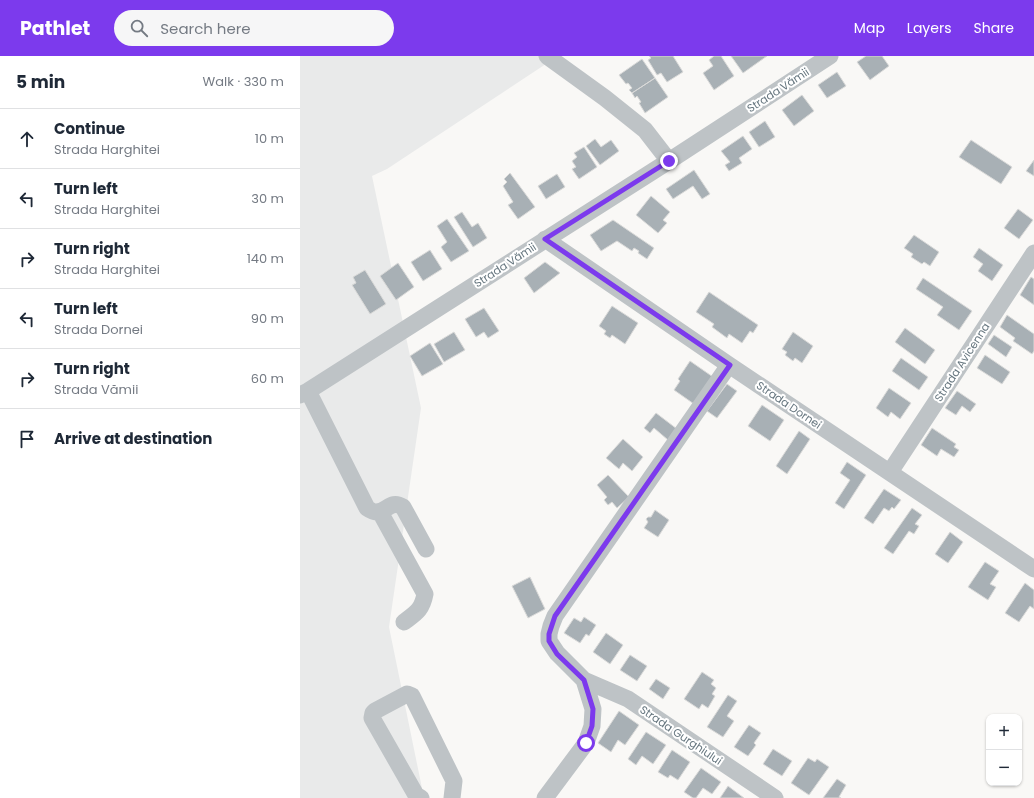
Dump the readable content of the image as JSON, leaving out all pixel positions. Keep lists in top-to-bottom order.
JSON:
{
  "streets": {
    "street": [
      "Strada Vămii",
      "Strada Avicenna",
      "Strada Dornei",
      "Strada Gurghiului"
    ]
  },
  "crossings": [
    ["Strada Vămii", "Strada Dornei"],
    ["Strada Avicenna", "Strada Dornei"]
  ],
  "page": {
    "header": "Pathlet",
    "search": "Search here",
    "nav": ["Map", "Layers", "Share"],
    "heading": ["5 min", "Walk · 330 m"],
    "list": [
      ["Continue", "Strada Harghitei", "10 m"],
      ["Turn left", "Strada Harghitei", "30 m"],
      ["Turn right", "Strada Harghitei", "140 m"],
      ["Turn left", "Strada Dornei", "90 m"],
      ["Turn right", "Strada Vămii", "60 m"],
      "Arrive at destination"
    ],
    "map_buttons": ["+", "−"]
  }
}
